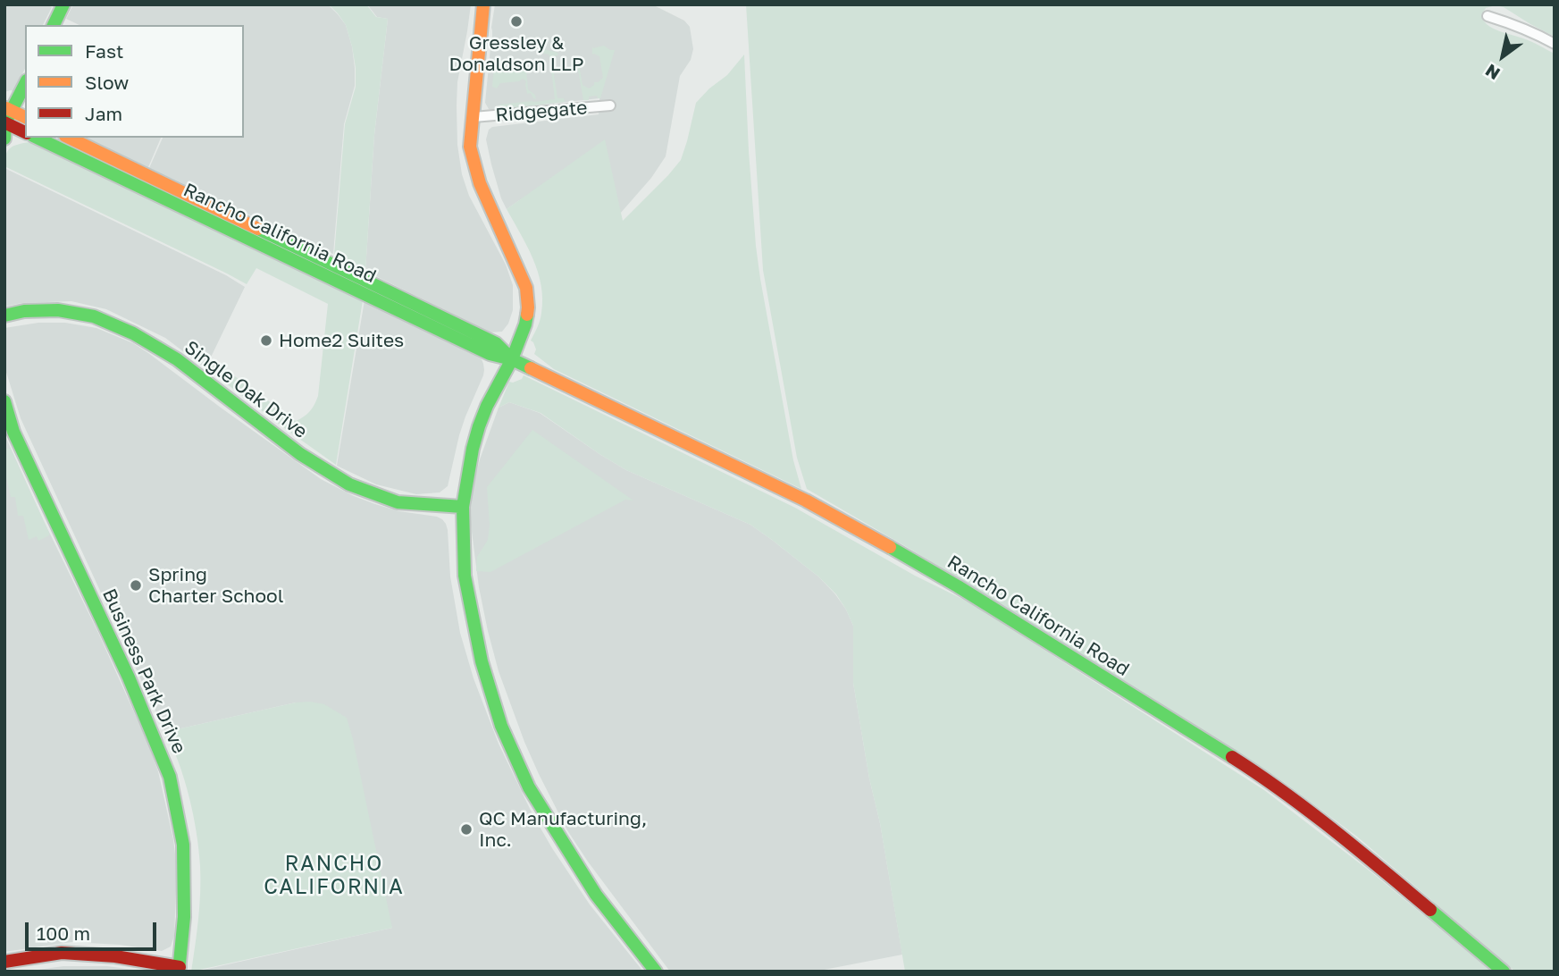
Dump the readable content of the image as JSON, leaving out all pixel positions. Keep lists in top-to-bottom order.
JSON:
{
  "streets": {
    "street": [
      "Ridgegate",
      "Rancho California Road",
      "Single Oak Drive",
      "Business Park Drive"
    ]
  },
  "districts": ["RANCHO CALIFORNIA"],
  "places": [
    "Gressley & Donaldson LLP",
    "Home2 Suites",
    "Spring Charter School",
    "QC Manufacturing, Inc."
  ],
  "legend": ["Fast", "Slow", "Jam"],
  "scale_bar": "100 m",
  "north": "bottom left"
}
